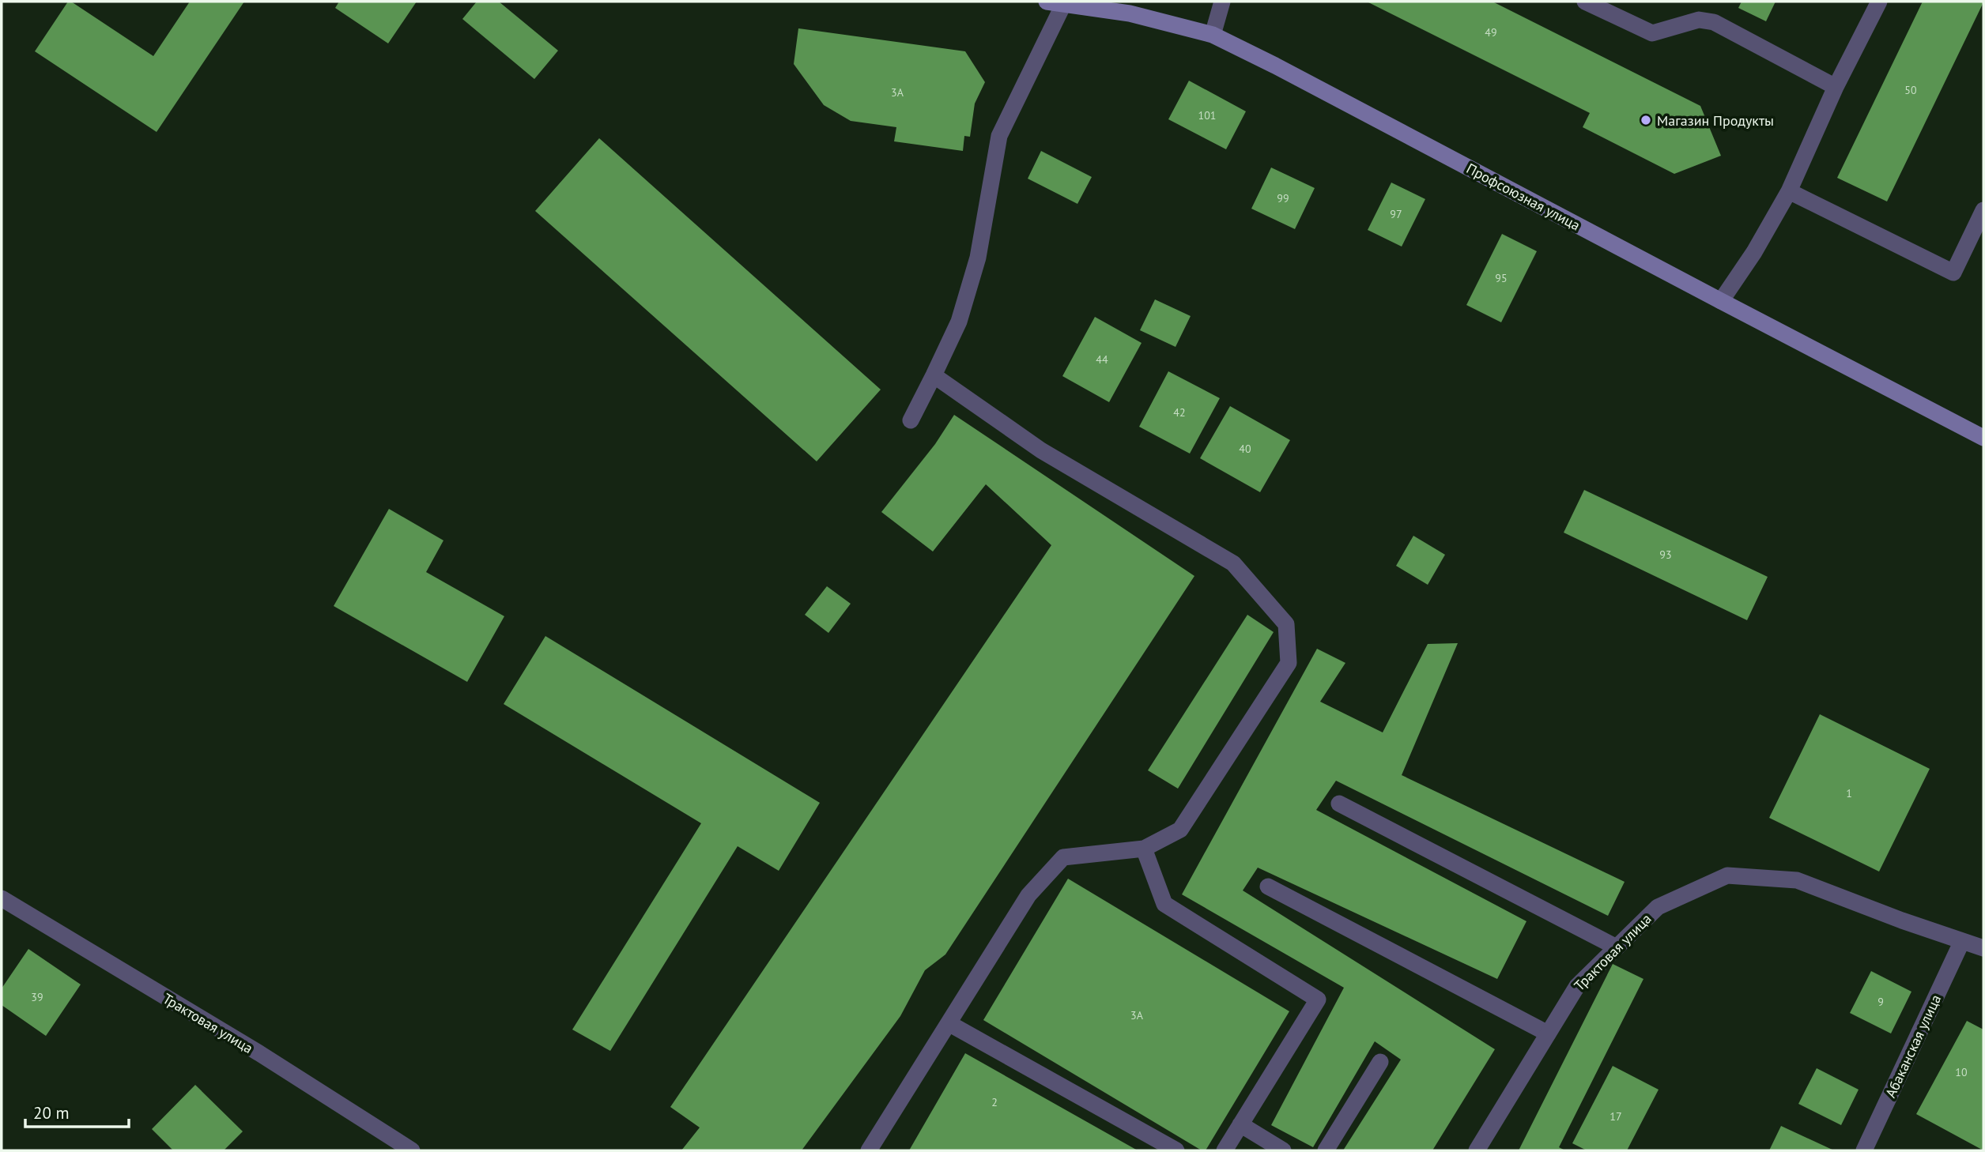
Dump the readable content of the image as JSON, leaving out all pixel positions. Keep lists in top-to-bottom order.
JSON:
{
  "streets": {
    "main road": ["Профсоюзная улица"],
    "street": ["Трактовая улица", "Абаканская улица"]
  },
  "crossings": [
    ["Трактовая улица", "Абаканская улица"]
  ],
  "places": ["Магазин Продукты"],
  "house_numbers": [
    "49",
    "50",
    "3А",
    "101",
    "99",
    "97",
    "95",
    "44",
    "42",
    "40",
    "93",
    "1",
    "39",
    "9",
    "3А",
    "10",
    "2",
    "17"
  ],
  "scale_bar": "20 m"
}
